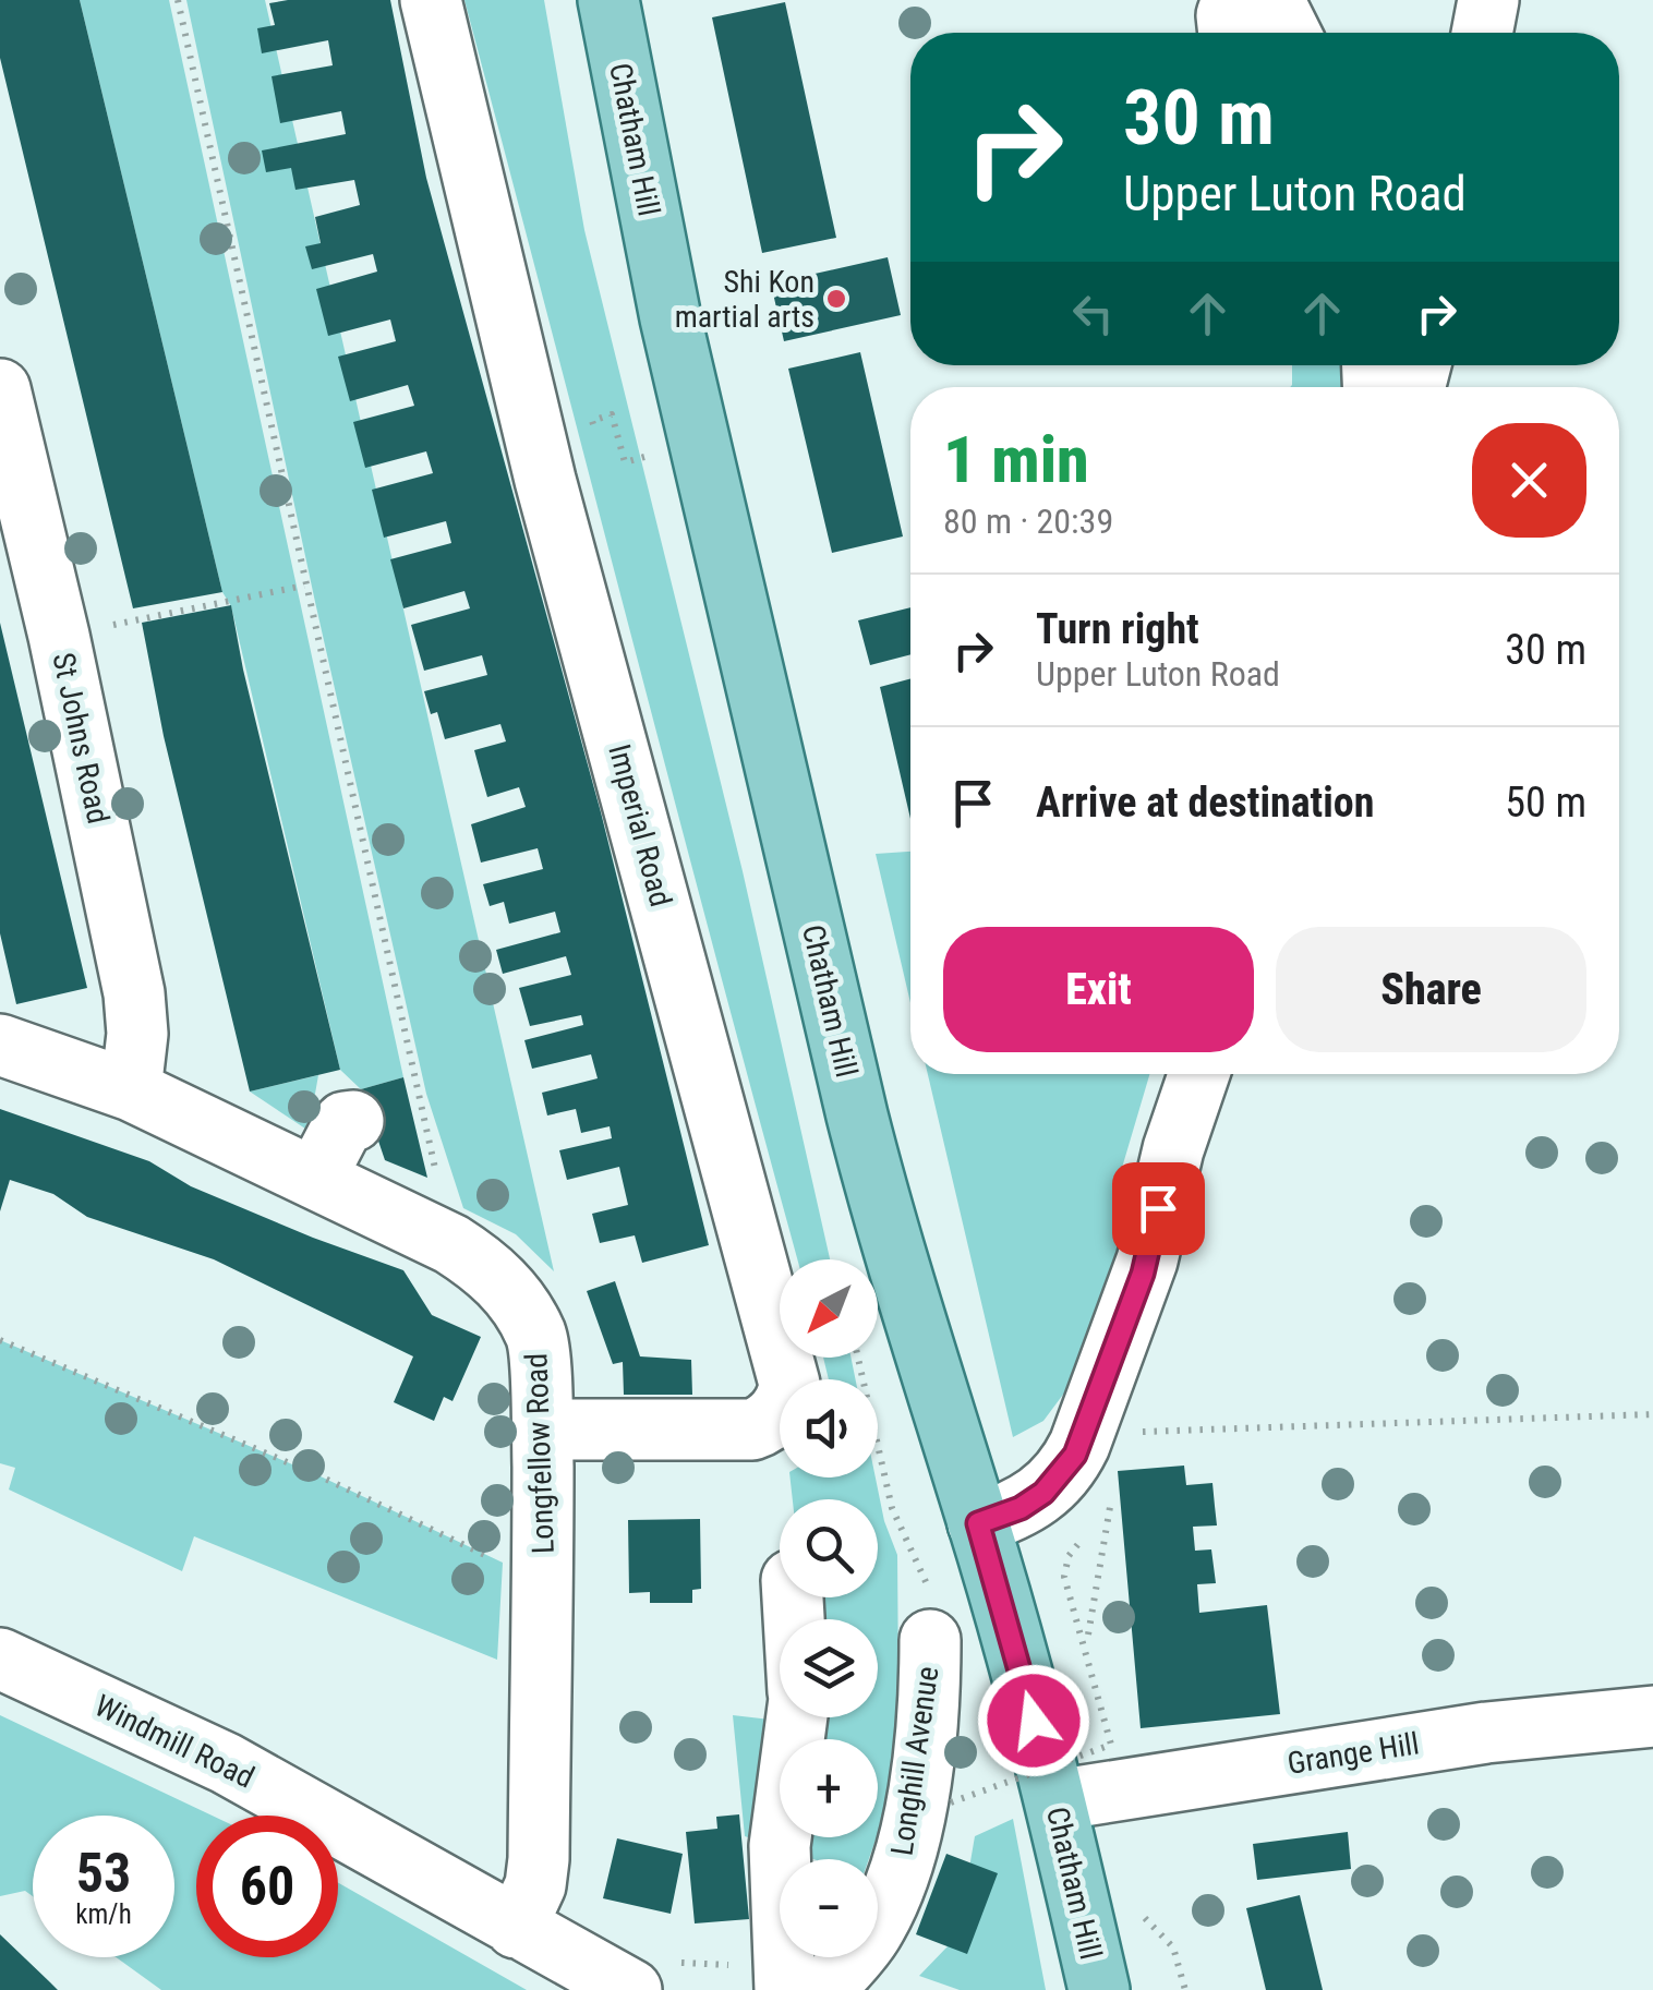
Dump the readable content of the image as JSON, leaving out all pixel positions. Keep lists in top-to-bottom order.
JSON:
{
  "streets": {
    "main road": ["Chatham Hill"],
    "street": [
      "St Johns Road",
      "Imperial Road",
      "Longfellow Road",
      "Windmill Road",
      "Grange Hill",
      "Longhill Avenue"
    ]
  },
  "crossings": [
    ["Chatham Hill", "Grange Hill"],
    ["St Johns Road", "Longfellow Road"],
    ["Imperial Road", "Longfellow Road"],
    ["Longfellow Road", "Windmill Road"]
  ],
  "places": ["Shi Kon martial arts"],
  "north": "bottom left",
  "page": {
    "turn": ["30 m", "Upper Luton Road"],
    "heading": ["1 min", "80 m · 20:39"],
    "list": [
      {
        "name": "Turn right",
        "note": "Upper Luton Road",
        "value": "30 m"
      },
      {
        "name": "Arrive at destination",
        "value": "50 m"
      }
    ],
    "buttons": ["Exit", "Share"],
    "map_buttons": ["+", "−"],
    "speed": "53 km/h",
    "limit": "60"
  }
}
